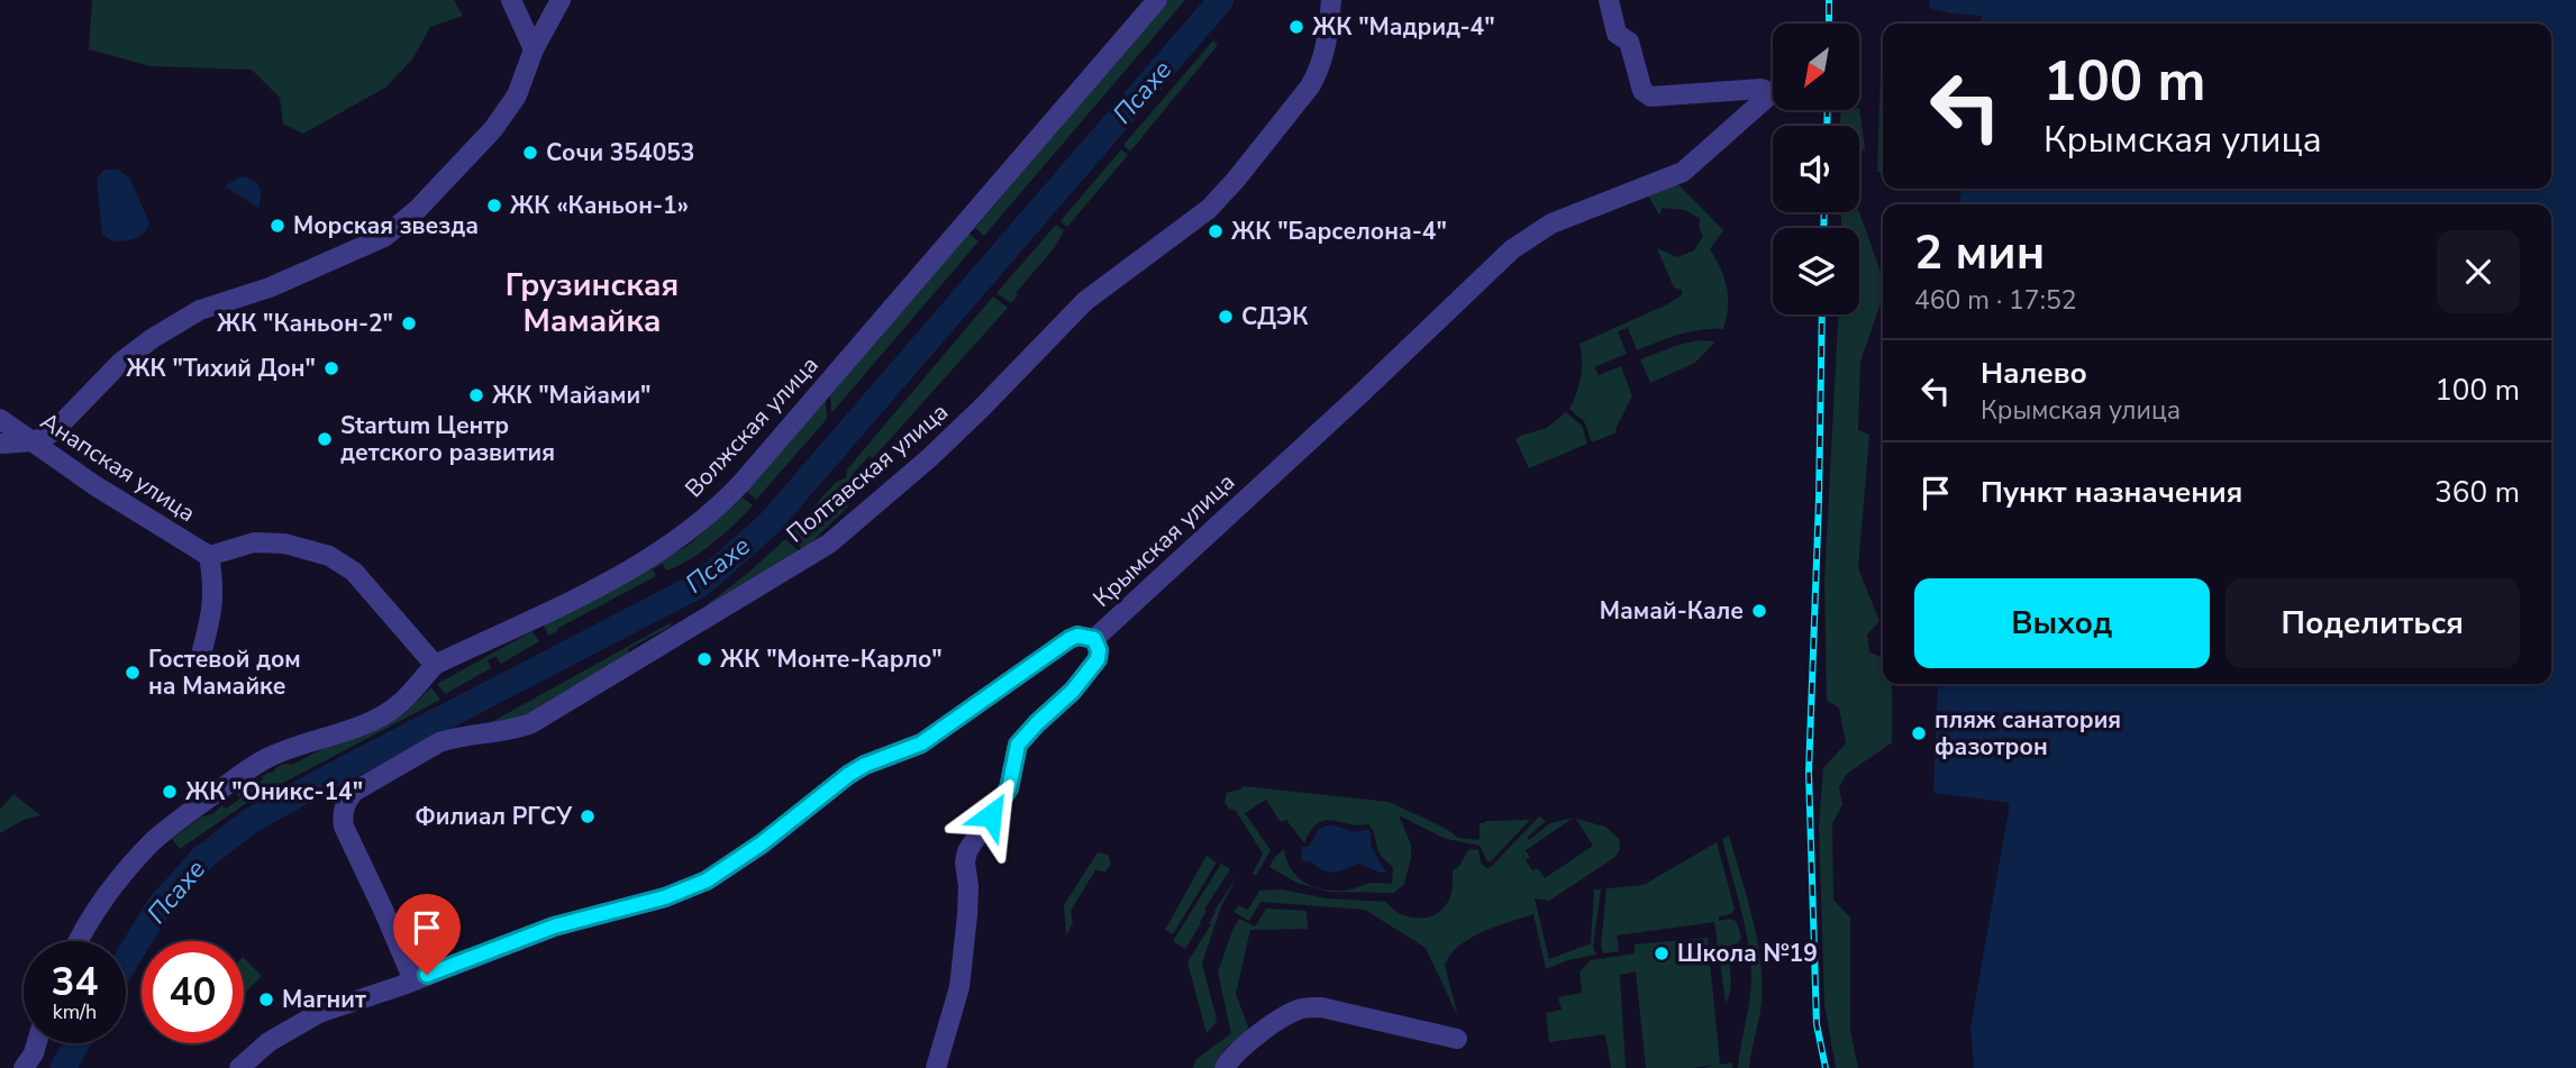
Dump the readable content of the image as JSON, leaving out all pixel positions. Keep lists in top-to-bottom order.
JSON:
{
  "streets": {
    "street": [
      "Волжская улица",
      "Анапская улица",
      "Полтавская улица",
      "Крымская улица"
    ]
  },
  "crossings": [
    ["Полтавская улица", "Крымская улица"]
  ],
  "districts": ["Грузинская Мамайка"],
  "water": ["Псахе"],
  "places": [
    "ЖК \"Мадрид-4\"",
    "Сочи 354053",
    "ЖК «Каньон-1»",
    "Морская звезда",
    "ЖК \"Барселона-4\"",
    "СДЭК",
    "ЖК \"Каньон-2\"",
    "ЖК \"Тихий Дон\"",
    "ЖК \"Майами\"",
    "Startum Центр детского развития",
    "Мамай-Кале",
    "ЖК \"Монте-Карло\"",
    "Гостевой дом на Мамайке",
    "пляж санатория фазотрон",
    "ЖК \"Оникс-14\"",
    "Филиал РГСУ",
    "Школа №19",
    "Магнит"
  ],
  "north": "bottom left",
  "page": {
    "turn": ["100 m", "Крымская улица"],
    "heading": ["2 мин", "460 m · 17:52"],
    "list": [
      {
        "name": "Налево",
        "note": "Крымская улица",
        "value": "100 m"
      },
      {
        "name": "Пункт назначения",
        "value": "360 m"
      }
    ],
    "buttons": ["Выход", "Поделиться"],
    "speed": "34 km/h",
    "limit": "40"
  }
}
